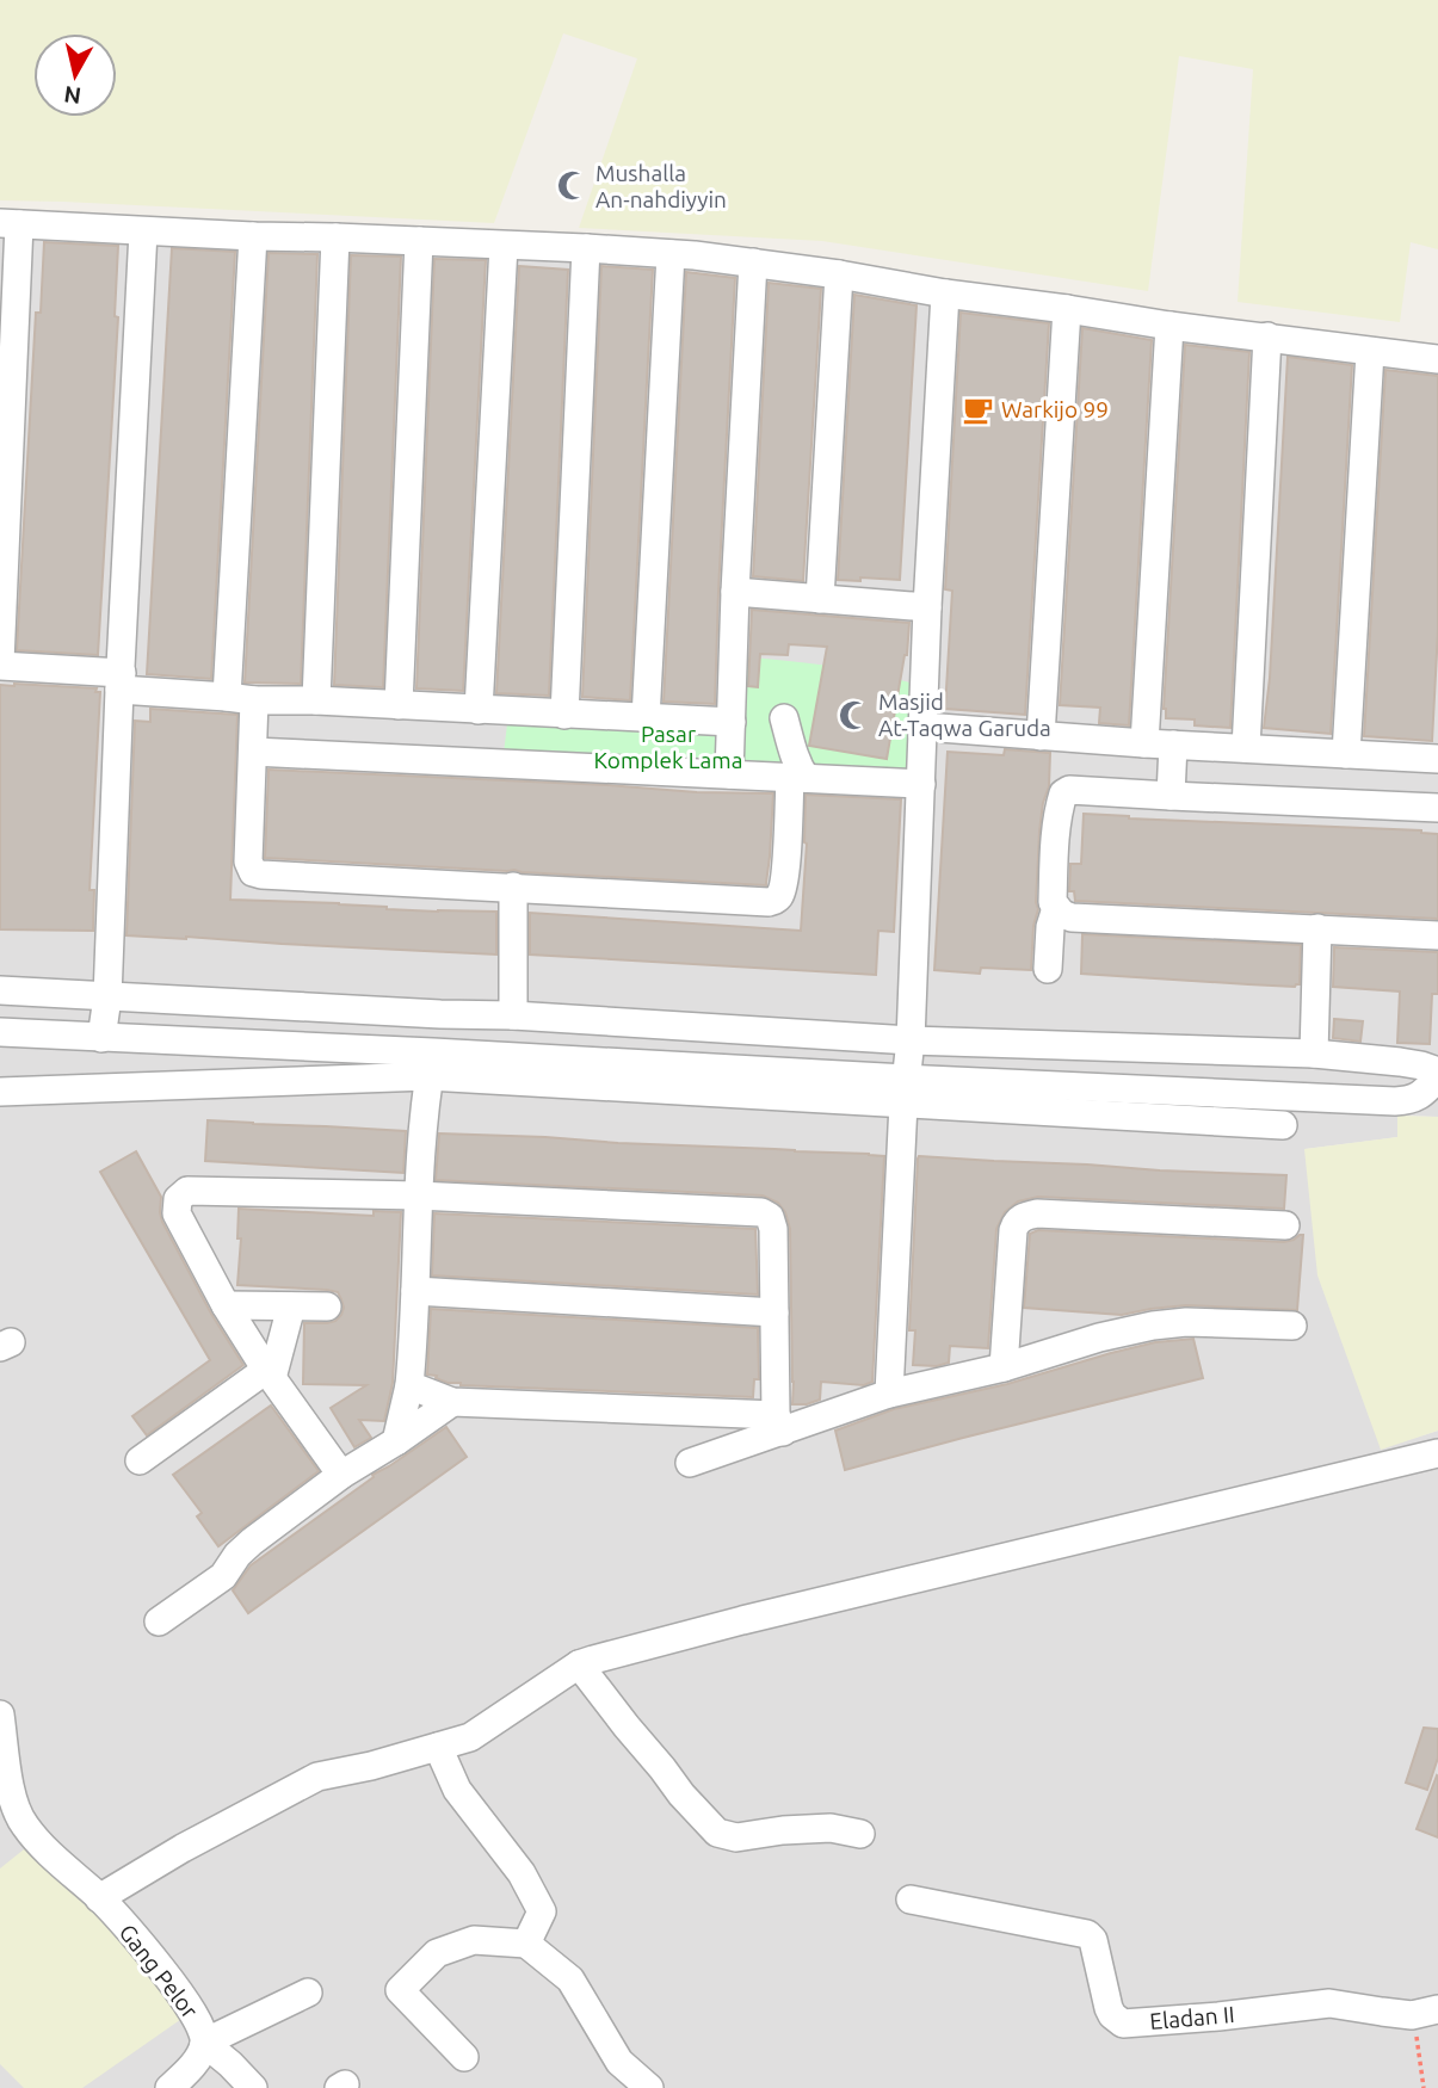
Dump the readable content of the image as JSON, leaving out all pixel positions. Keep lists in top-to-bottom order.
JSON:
{
  "streets": {
    "street": ["Gang Pelor", "Eladan II"]
  },
  "parks": ["Pasar Komplek Lama"],
  "places": {
    "mosque": ["Mushalla An-nahdiyyin", "Masjid At-Taqwa Garuda"],
    "cafe": ["Warkijo 99"]
  },
  "north": "bottom"
}
